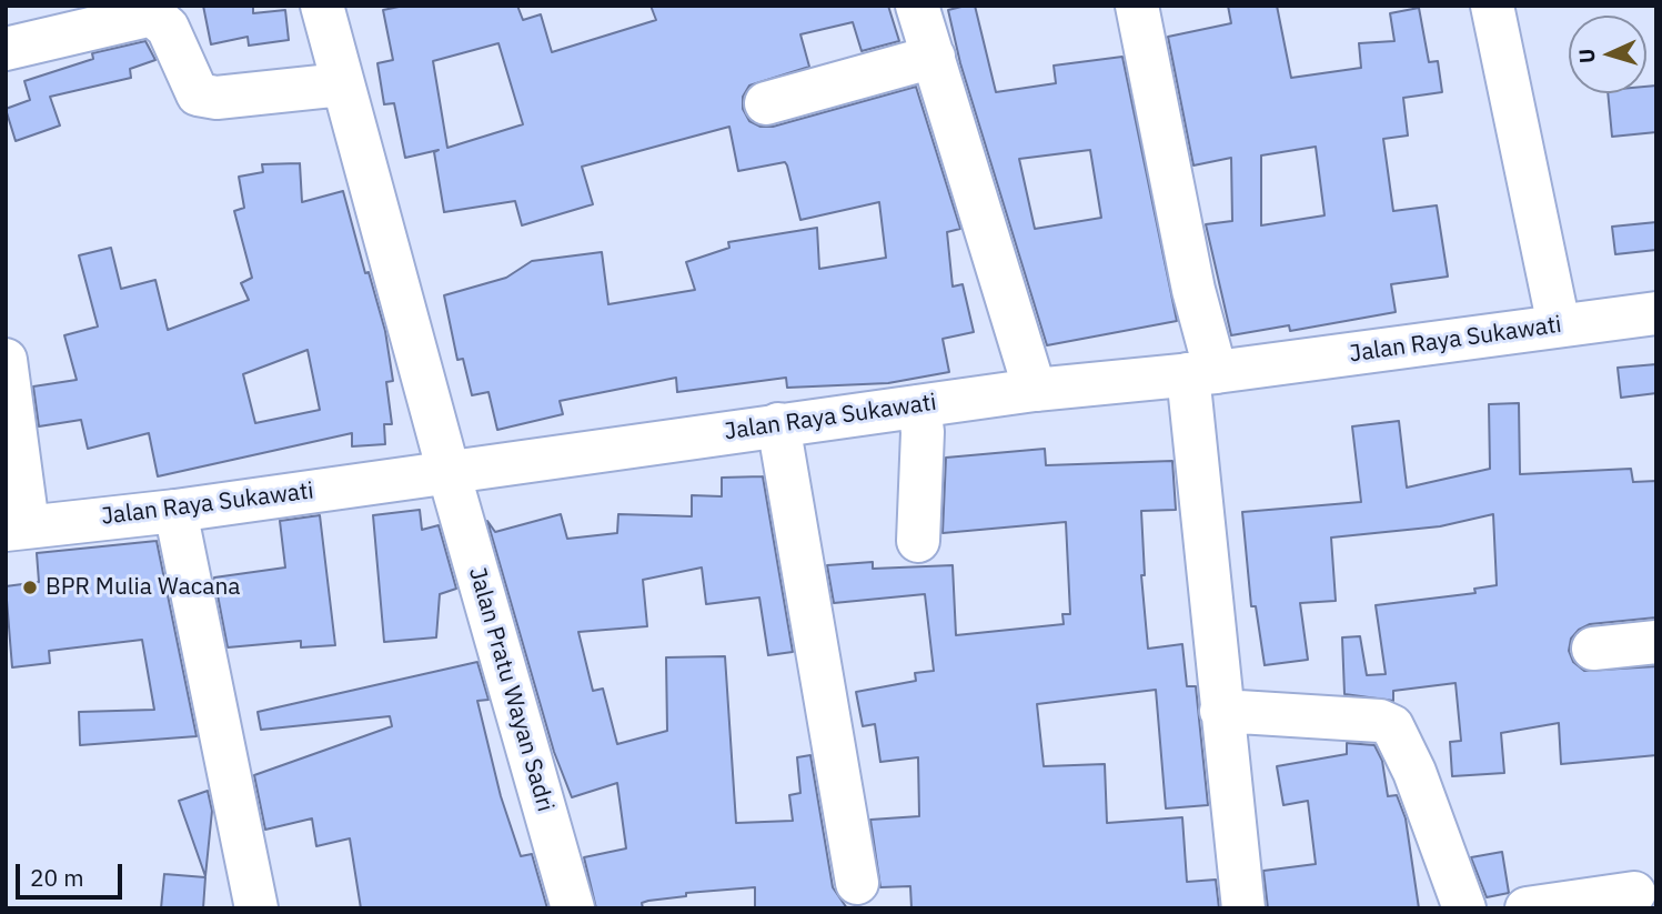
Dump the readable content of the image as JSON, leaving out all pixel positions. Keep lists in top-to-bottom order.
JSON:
{
  "streets": {
    "main road": ["Jalan Raya Sukawati", "Jalan Pratu Wayan Sadri"]
  },
  "crossings": [
    ["Jalan Raya Sukawati", "Jalan Pratu Wayan Sadri"]
  ],
  "places": ["BPR Mulia Wacana"],
  "scale_bar": "20 m",
  "north": "left"
}
